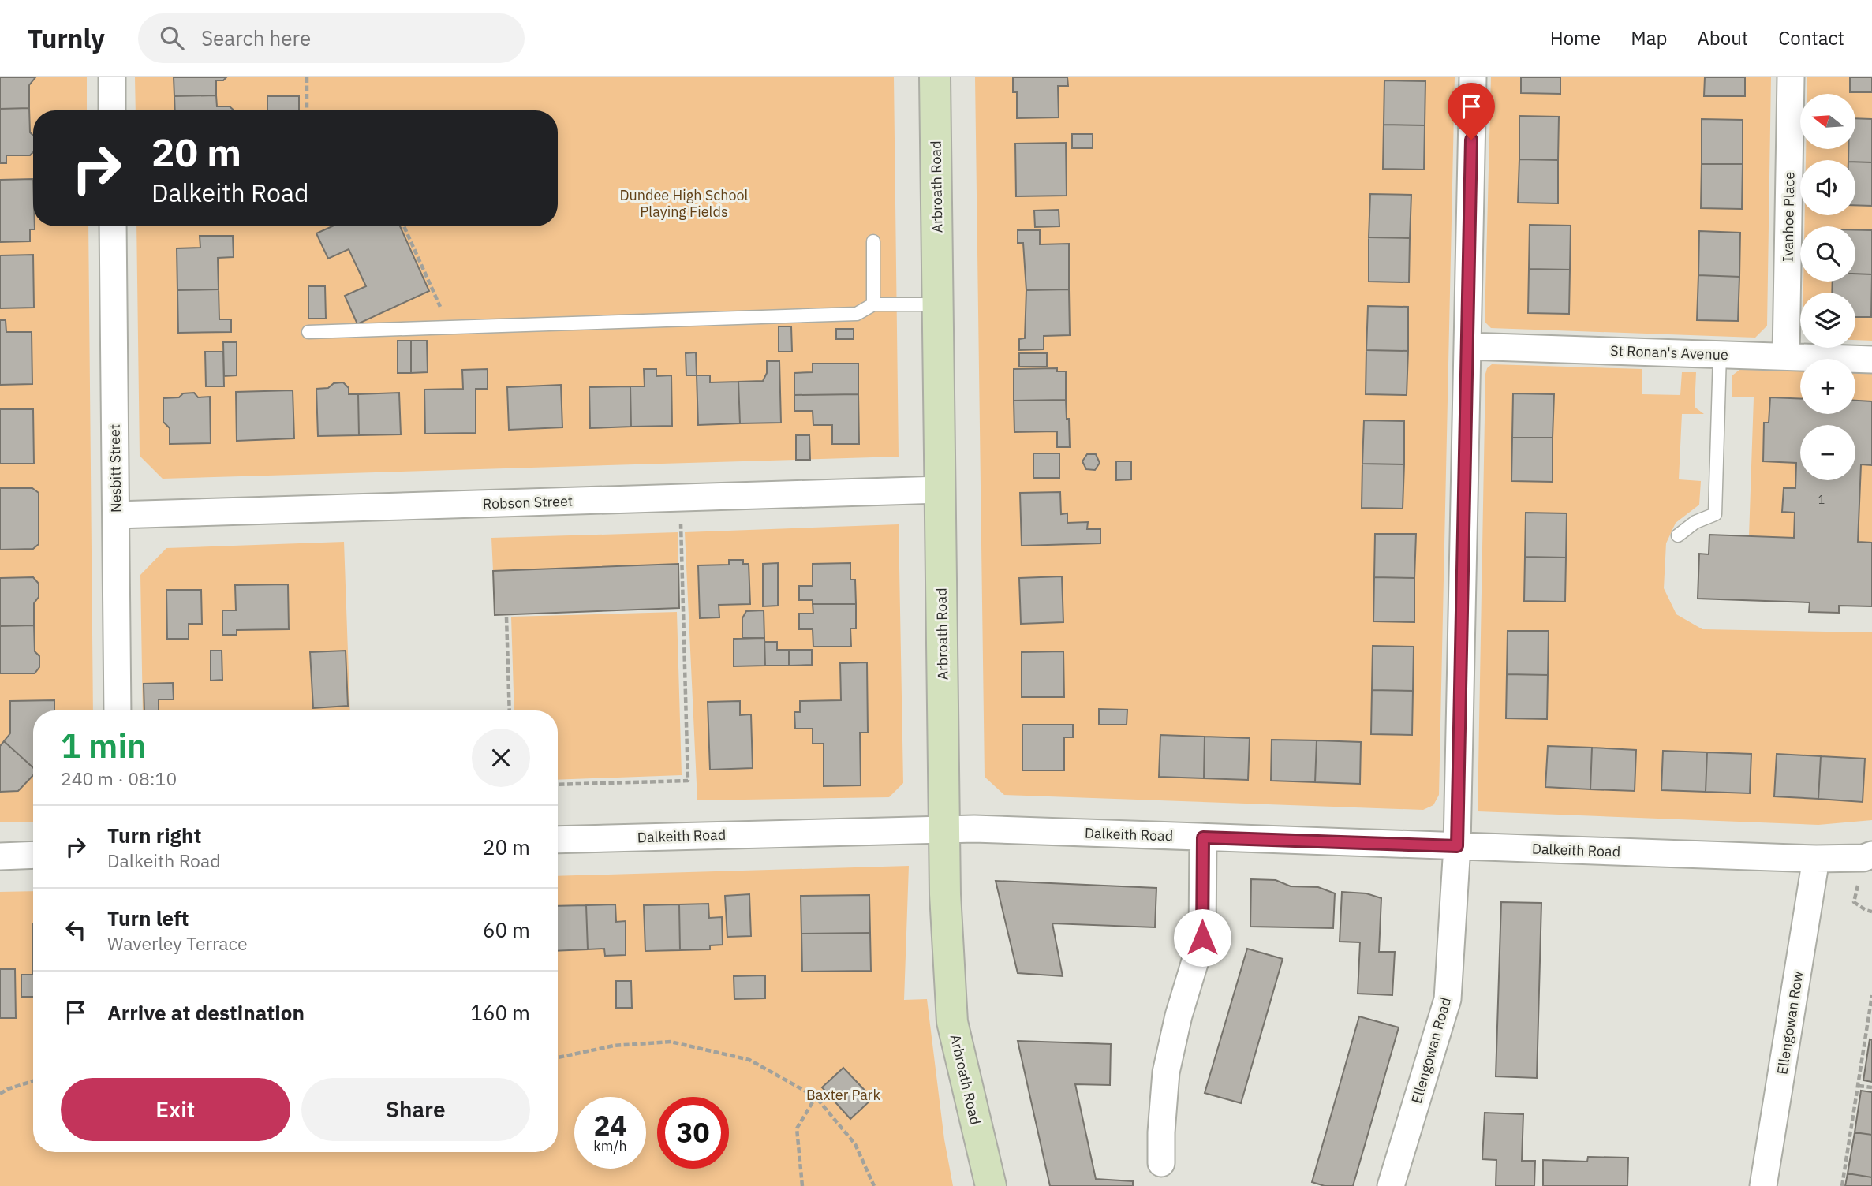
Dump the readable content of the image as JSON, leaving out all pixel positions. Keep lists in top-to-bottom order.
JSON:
{
  "streets": {
    "main road": ["Arbroath Road"],
    "street": [
      "Ivanhoe Place",
      "St Ronan's Avenue",
      "Nesbitt Street",
      "Robson Street",
      "Dalkeith Road",
      "Ellengowan Row",
      "Ellengowan Road"
    ]
  },
  "crossings": [
    ["Arbroath Road", "Robson Street"],
    ["Arbroath Road", "Dalkeith Road"],
    ["Ivanhoe Place", "St Ronan's Avenue"],
    ["St Ronan's Avenue", "Ellengowan Road"],
    ["Nesbitt Street", "Robson Street"],
    ["Dalkeith Road", "Ellengowan Row"],
    ["Dalkeith Road", "Ellengowan Road"]
  ],
  "parks": ["Dundee High School Playing Fields", "Baxter Park"],
  "house_numbers": ["1"],
  "north": "left",
  "page": {
    "header": "Turnly",
    "search": "Search here",
    "nav": [
      "Home",
      "Map",
      "About",
      "Contact"
    ],
    "map_buttons": ["+", "−"],
    "turn": ["20 m", "Dalkeith Road"],
    "heading": ["1 min", "240 m · 08:10"],
    "list": [
      {
        "name": "Turn right",
        "note": "Dalkeith Road",
        "value": "20 m"
      },
      {
        "name": "Turn left",
        "note": "Waverley Terrace",
        "value": "60 m"
      },
      {
        "name": "Arrive at destination",
        "value": "160 m"
      }
    ],
    "buttons": ["Exit", "Share"],
    "speed": "24 km/h",
    "limit": "30"
  }
}
